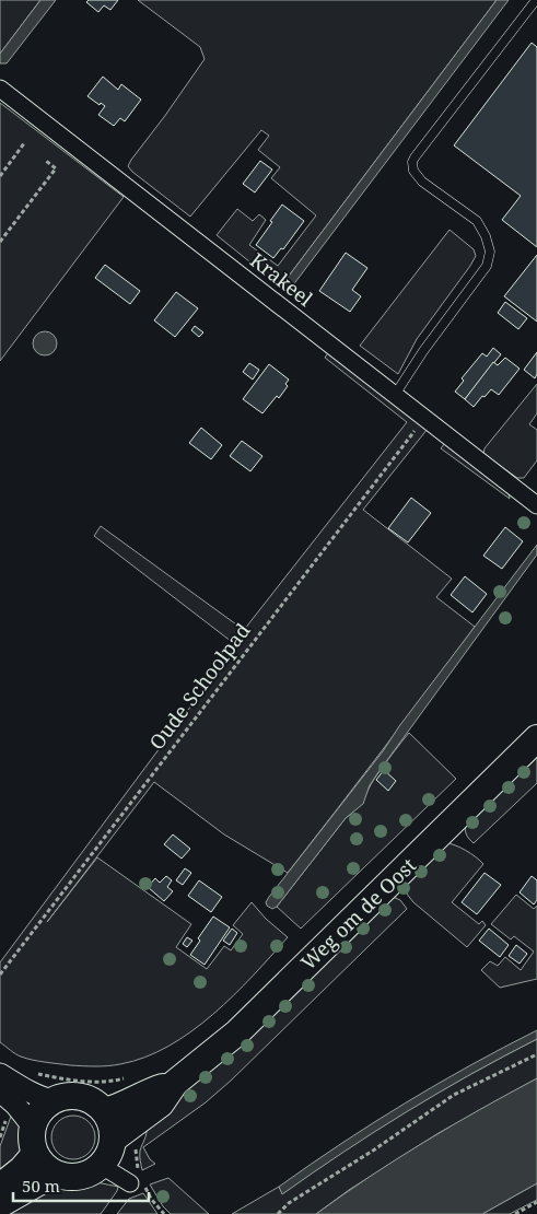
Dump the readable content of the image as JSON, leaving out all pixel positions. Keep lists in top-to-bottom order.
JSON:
{
  "streets": {
    "main road": ["Weg om de Oost"],
    "street": ["Krakeel"],
    "path": ["Oude Schoolpad"]
  },
  "crossings": [
    ["Krakeel", "Oude Schoolpad"]
  ],
  "scale_bar": "50 m"
}
